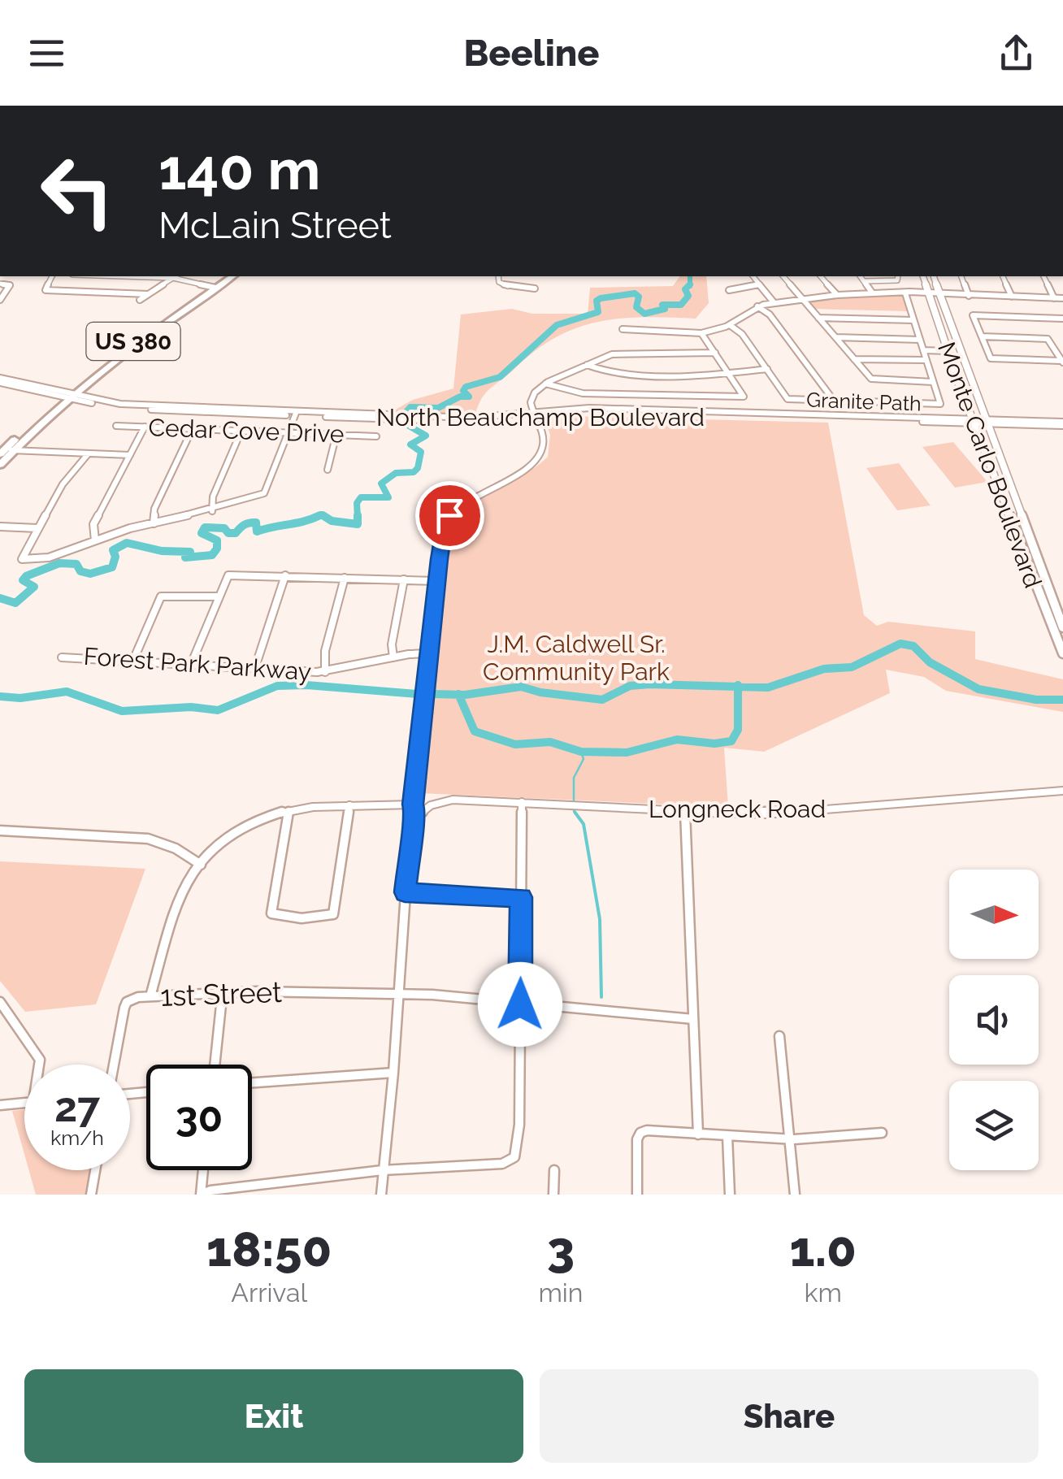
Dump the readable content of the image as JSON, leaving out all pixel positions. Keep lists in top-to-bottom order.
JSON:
{
  "streets": {
    "highway": ["US 380"],
    "main road": ["Monte Carlo Boulevard"],
    "street": [
      "Granite Path",
      "North Beauchamp Boulevard",
      "Cedar Cove Drive",
      "Forest Park Parkway",
      "Longneck Road",
      "1st Street"
    ]
  },
  "crossings": [
    ["US 380", "North Beauchamp Boulevard"],
    ["North Beauchamp Boulevard", "Monte Carlo Boulevard"]
  ],
  "parks": ["J.M. Caldwell Sr. Community Park"],
  "north": "right",
  "page": {
    "header": "Beeline",
    "turn": ["140 m", "McLain Street"],
    "speed": "27 km/h",
    "limit": "30",
    "eta": [
      "18:50",
      "Arrival",
      "3",
      "min",
      "1.0",
      "km"
    ],
    "buttons": ["Exit", "Share"]
  }
}
